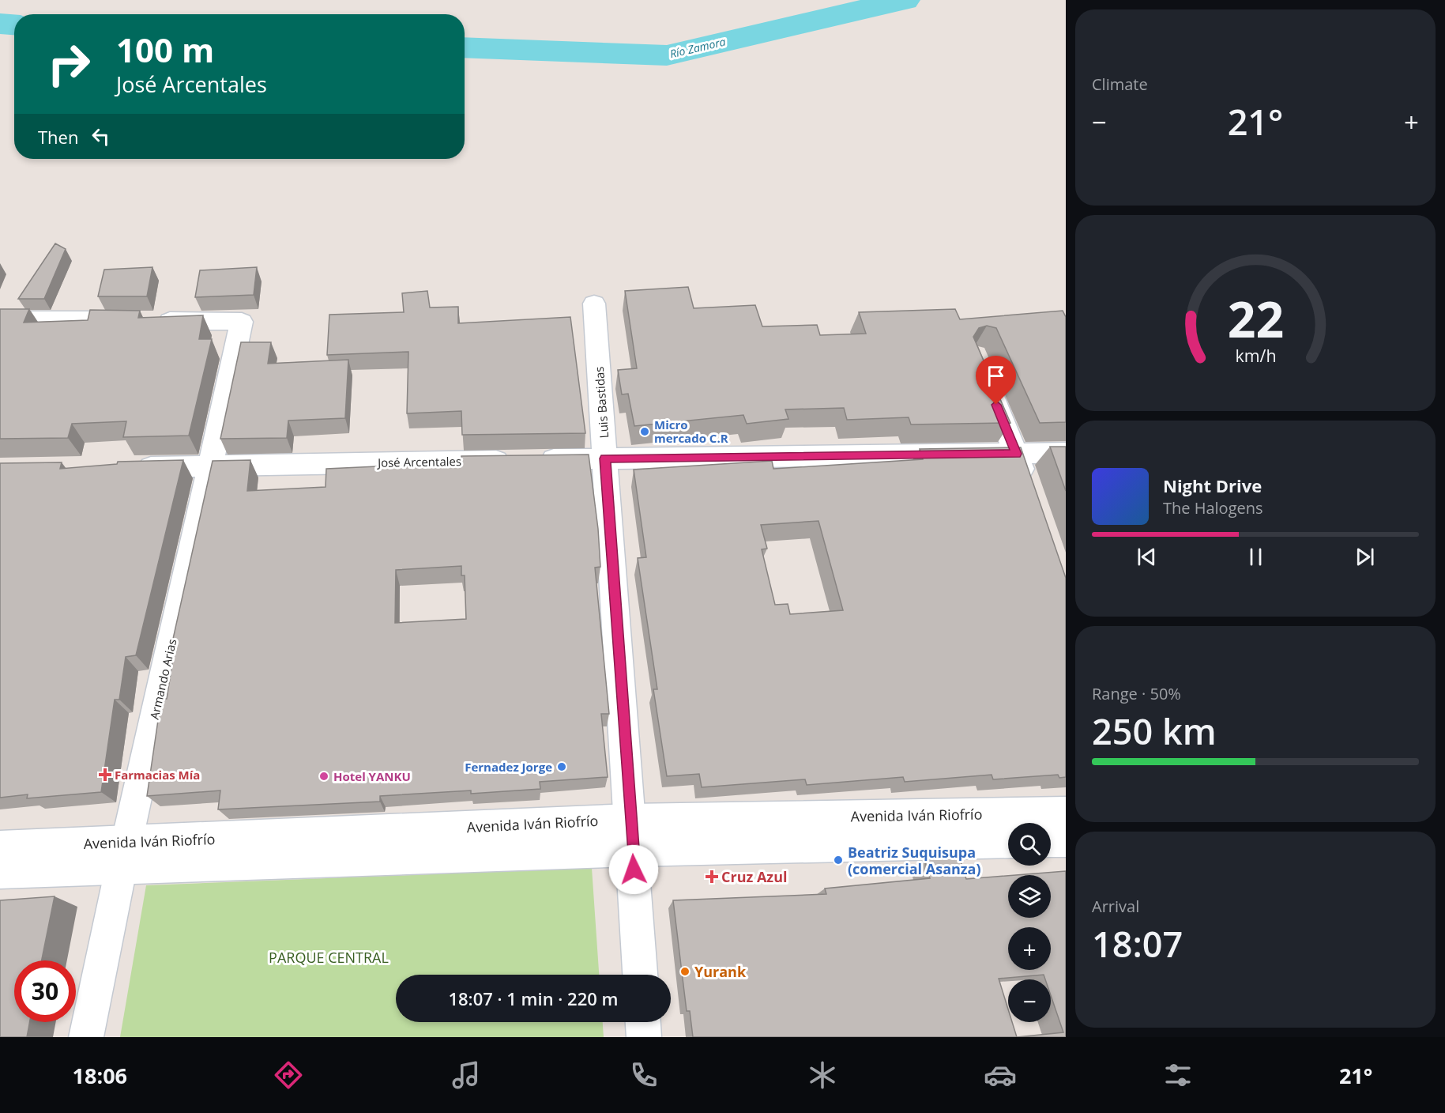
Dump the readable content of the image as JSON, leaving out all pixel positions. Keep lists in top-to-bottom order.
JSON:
{
  "streets": {
    "street": [
      "Luis Bastidas",
      "José Arcentales",
      "Armando Arias",
      "Avenida Iván Riofrío"
    ]
  },
  "crossings": [
    ["Luis Bastidas", "José Arcentales"],
    ["Luis Bastidas", "Avenida Iván Riofrío"],
    ["José Arcentales", "Armando Arias"],
    ["Armando Arias", "Avenida Iván Riofrío"]
  ],
  "water": ["Río Zamora"],
  "parks": ["PARQUE CENTRAL"],
  "places": {
    "other": [
      "Micro mercado C.R",
      "Fernadez Jorge",
      "Hotel YANKU",
      "Beatriz Suquisupa (comercial Asanza)",
      "Yurank"
    ],
    "health": ["Farmacias Mía", "Cruz Azul"]
  },
  "page": {
    "tile": [
      "Climate",
      ["Range · 50%", "250 km"],
      ["Arrival", "18:07"]
    ],
    "turn": ["100 m", "José Arcentales"],
    "heat": ["−", "21°", "+"],
    "then": "Then",
    "song": ["Night Drive", "The Halogens"],
    "map_buttons": ["+", "−"],
    "limit": "30",
    "trip": "18:07 · 1 min · 220 m",
    "tabs": ["18:06", "21°"],
    "gauge": ["22", "km/h"]
  }
}
